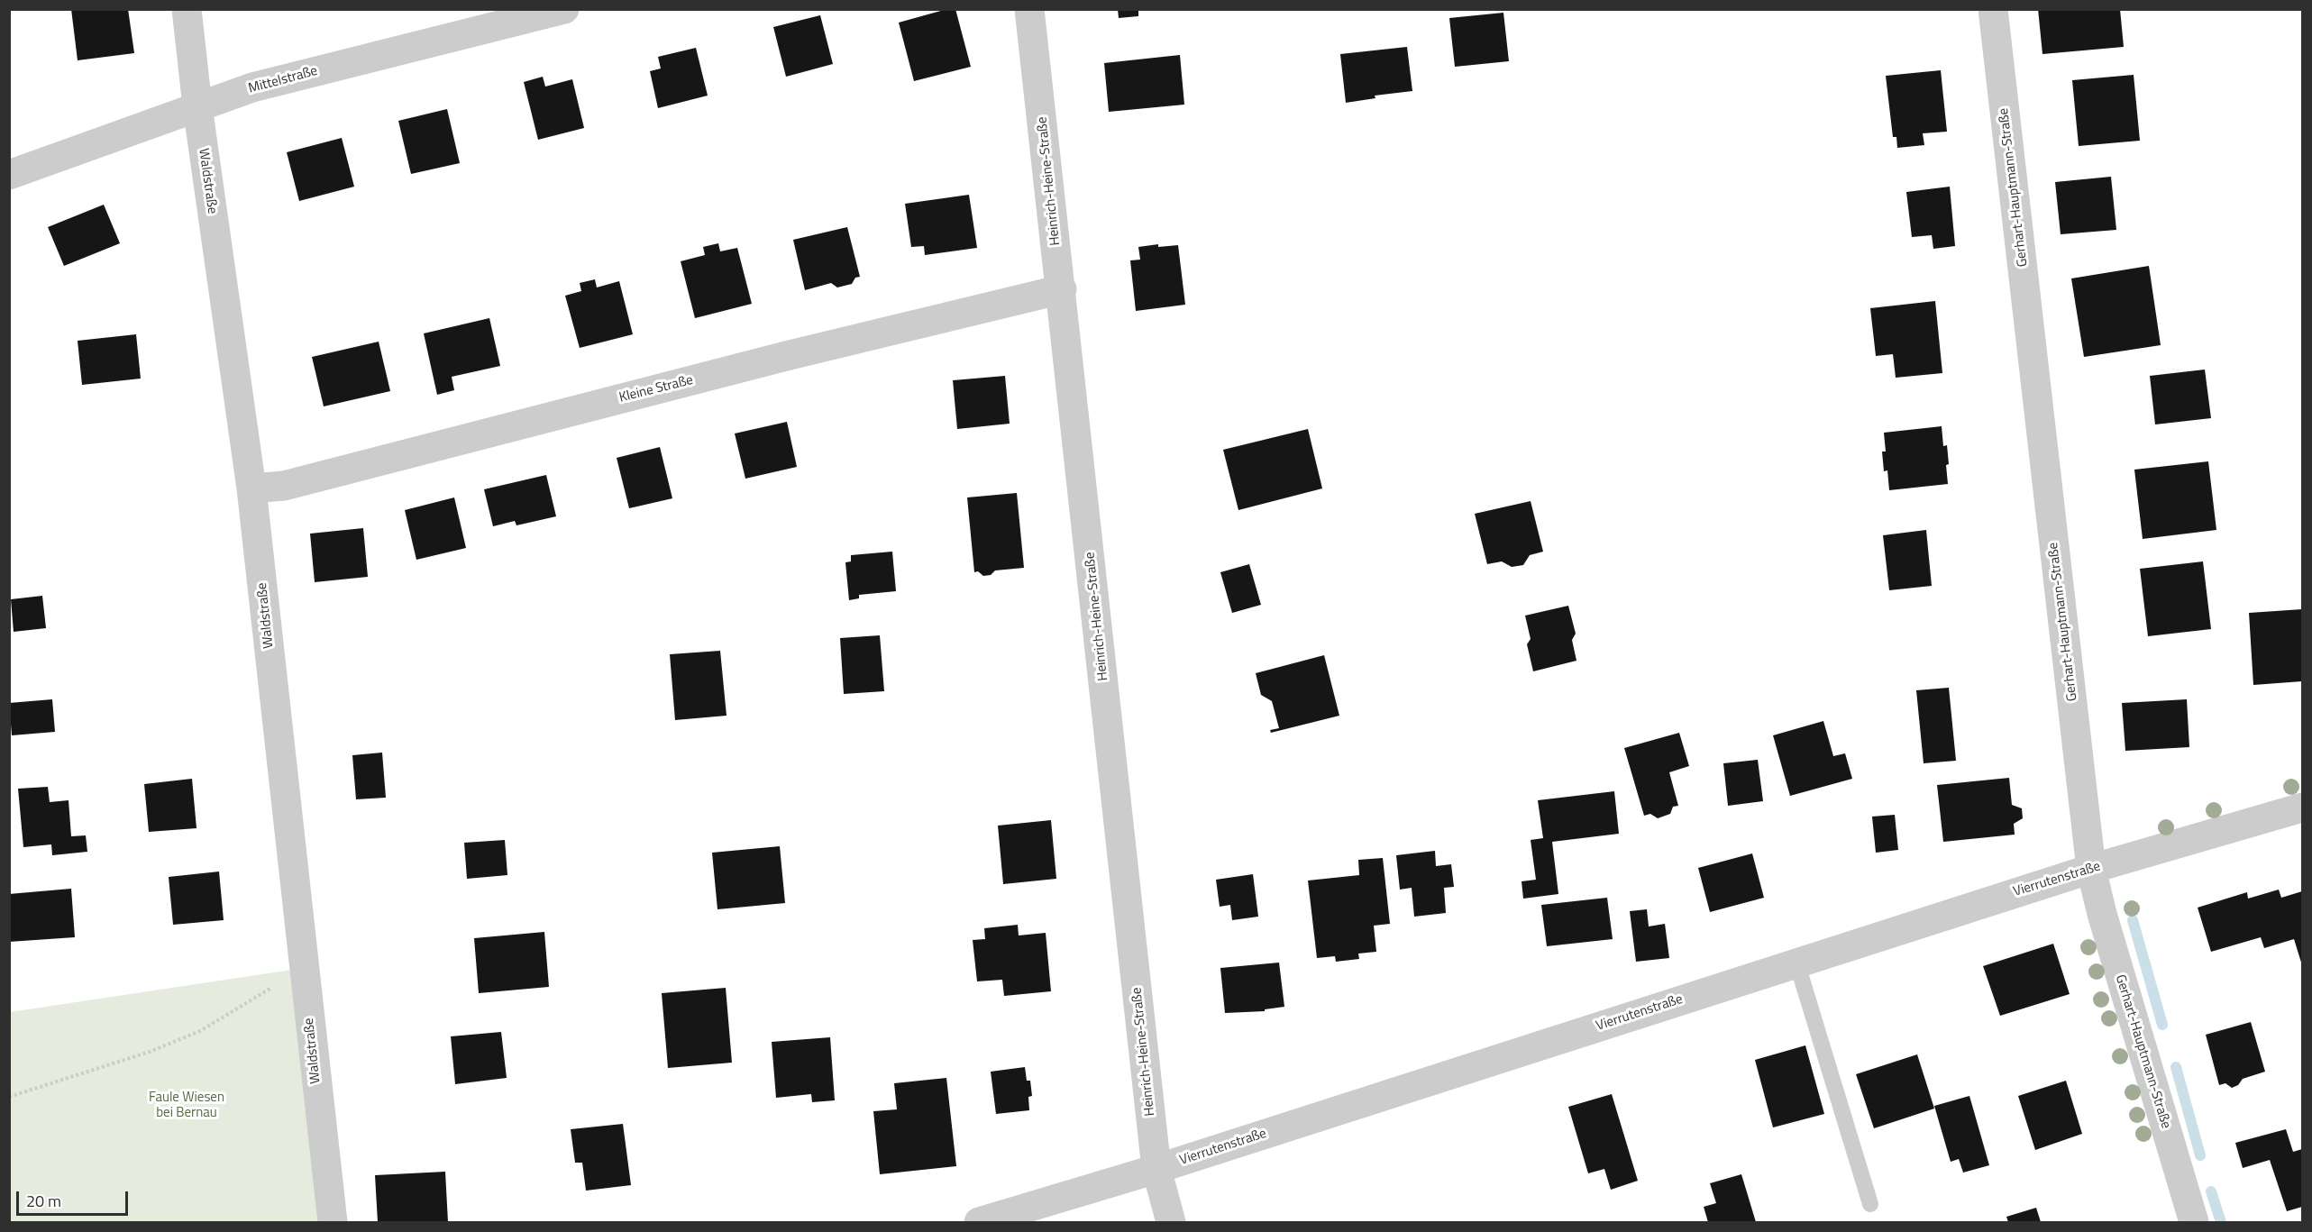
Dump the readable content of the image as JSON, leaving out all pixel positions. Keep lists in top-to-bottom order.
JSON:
{
  "streets": {
    "street": [
      "Mittelstraße",
      "Waldstraße",
      "Heinrich-Heine-Straße",
      "Gerhart-Hauptmann-Straße",
      "Kleine Straße",
      "Vierrutenstraße"
    ]
  },
  "crossings": [
    ["Mittelstraße", "Waldstraße"],
    ["Waldstraße", "Kleine Straße"],
    ["Heinrich-Heine-Straße", "Kleine Straße"],
    ["Heinrich-Heine-Straße", "Vierrutenstraße"],
    ["Gerhart-Hauptmann-Straße", "Vierrutenstraße"]
  ],
  "parks": ["Faule Wiesen bei Bernau"],
  "scale_bar": "20 m"
}
